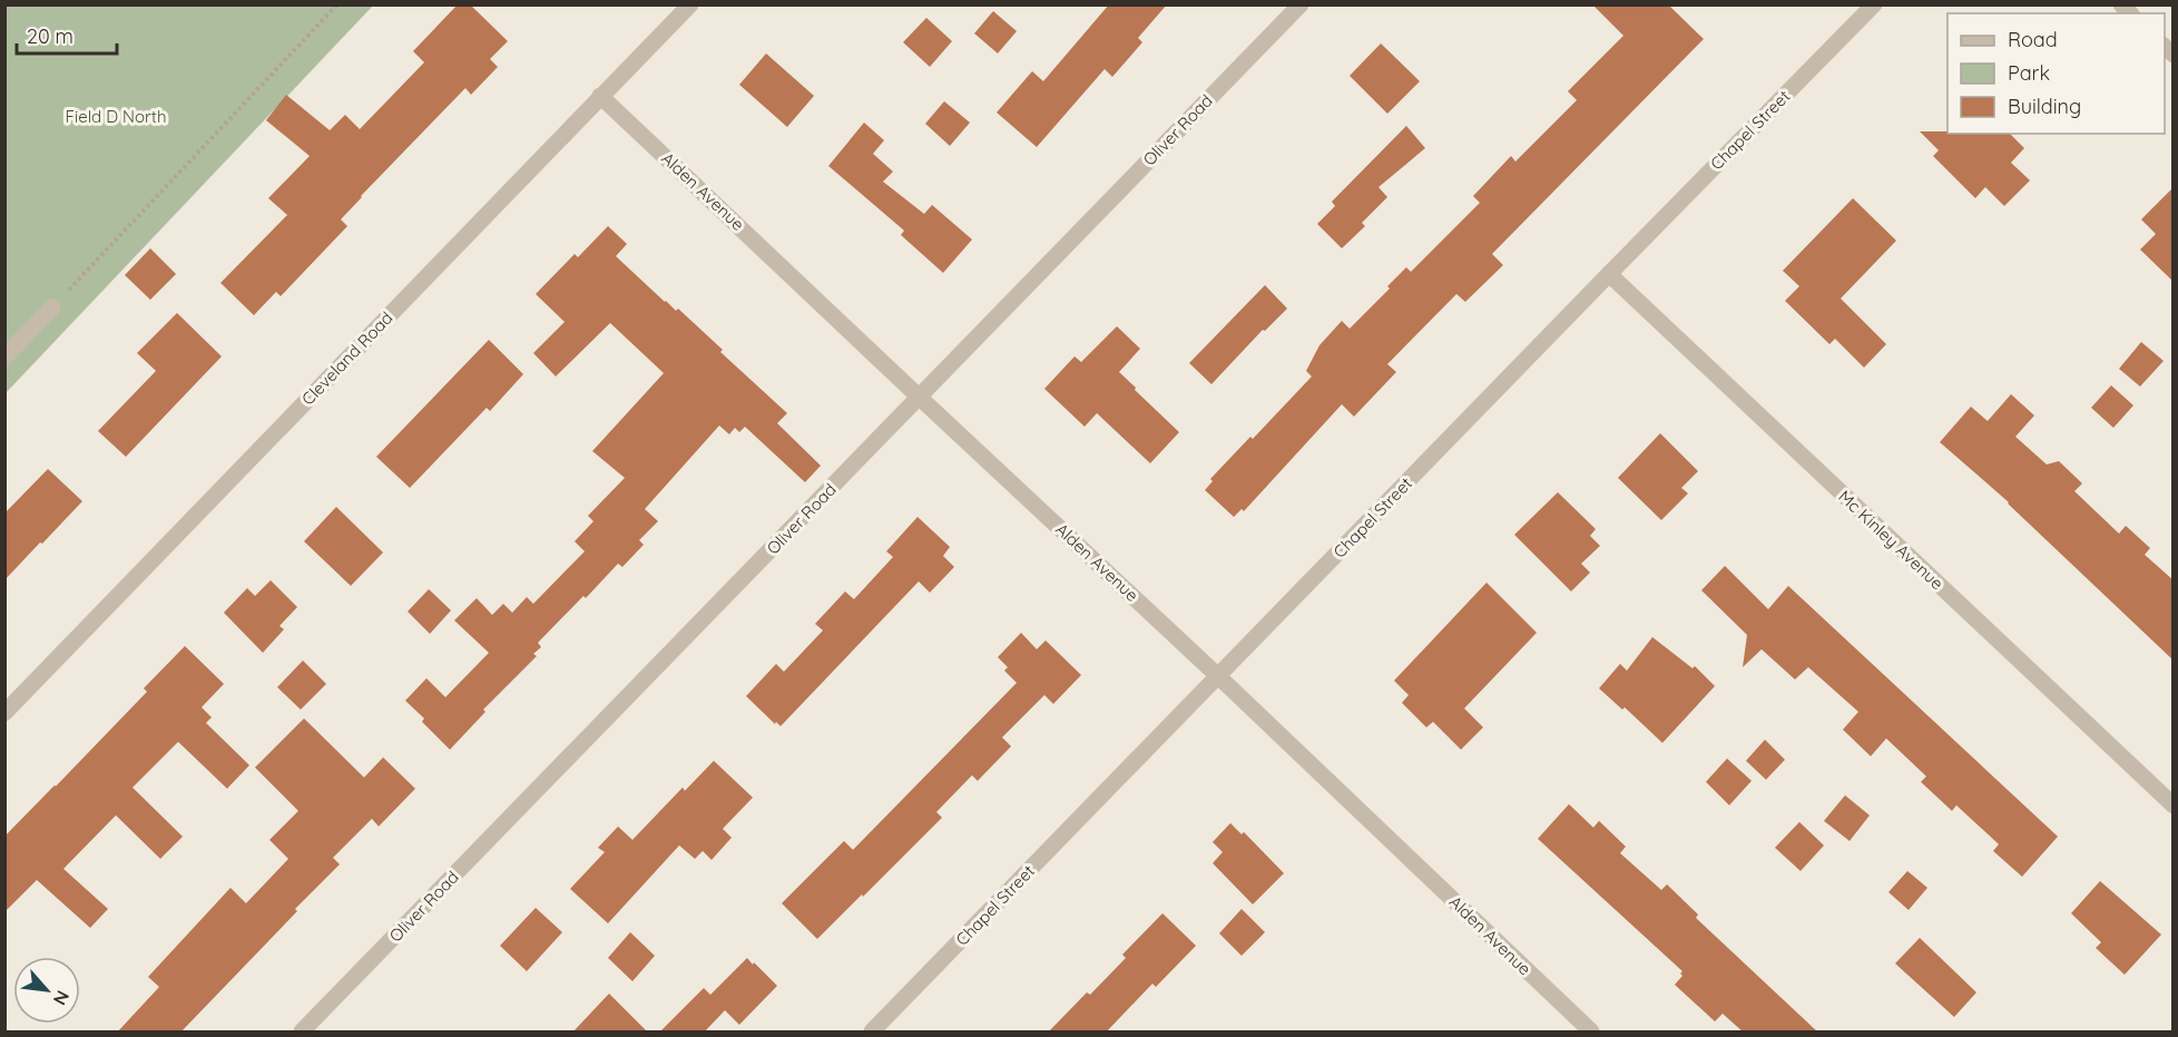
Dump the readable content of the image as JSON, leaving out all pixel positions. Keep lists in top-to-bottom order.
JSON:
{
  "streets": {
    "street": [
      "Oliver Road",
      "Chapel Street",
      "Alden Avenue",
      "Cleveland Road",
      "Mc Kinley Avenue"
    ]
  },
  "crossings": [
    ["Oliver Road", "Alden Avenue"],
    ["Chapel Street", "Alden Avenue"],
    ["Chapel Street", "Mc Kinley Avenue"],
    ["Alden Avenue", "Cleveland Road"]
  ],
  "parks": ["Field D North"],
  "legend": ["Road", "Park", "Building"],
  "scale_bar": "20 m",
  "north": "bottom right"
}
